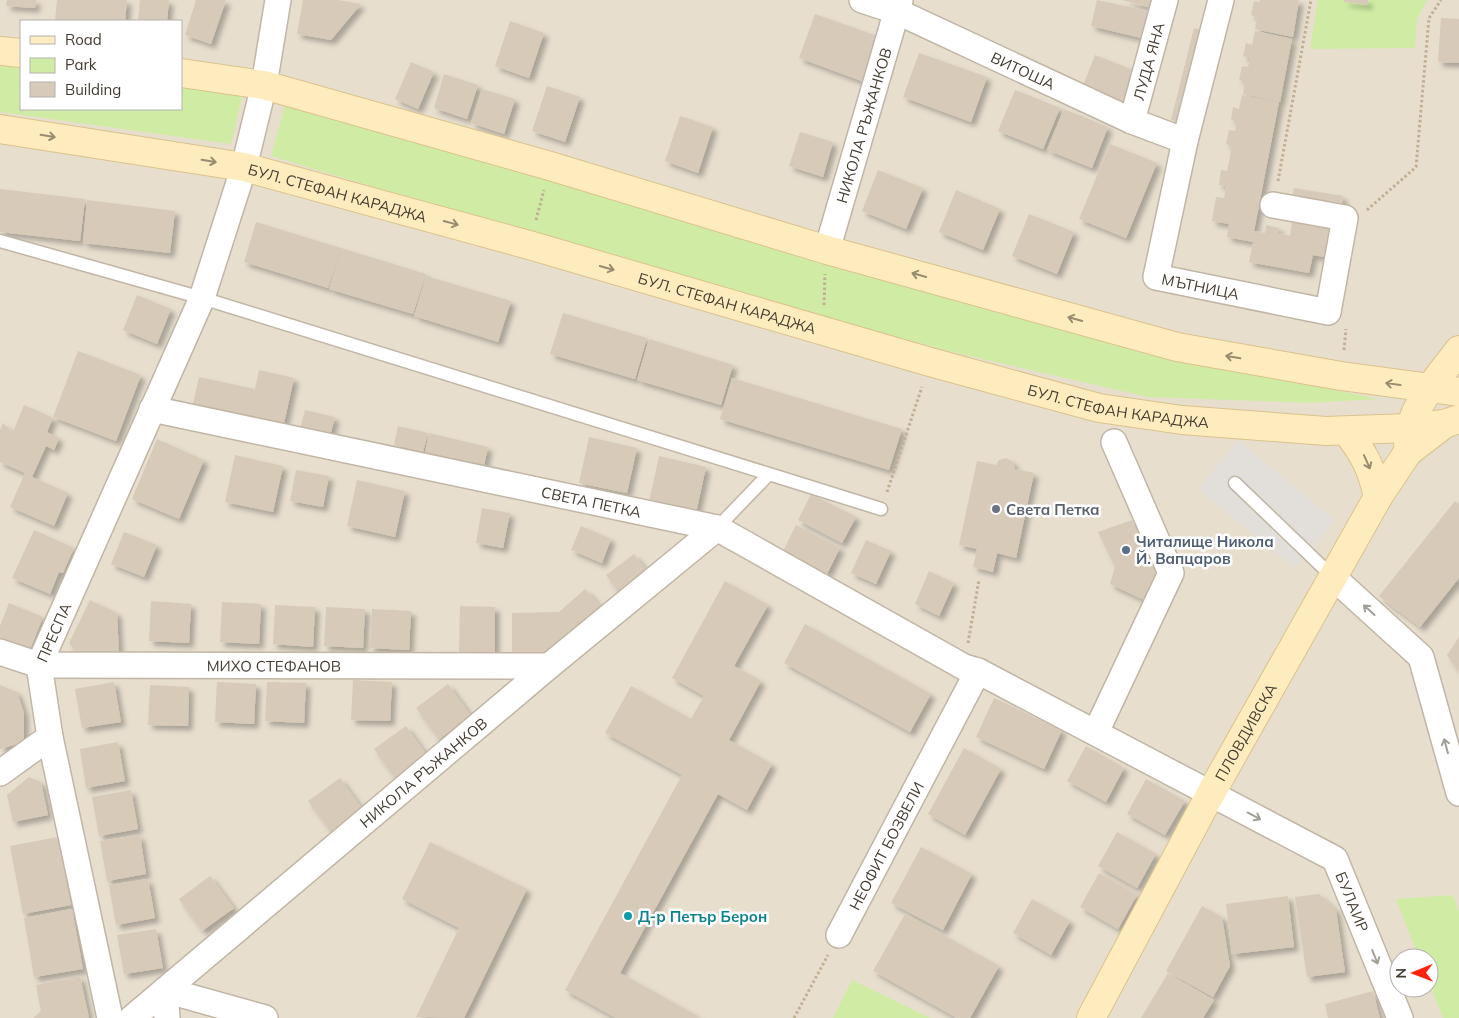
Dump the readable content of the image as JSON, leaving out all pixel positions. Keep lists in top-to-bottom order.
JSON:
{
  "streets": {
    "street": [
      "ЛУДА ЯНА",
      "ВИТОША",
      "НИКОЛА РЪЖАНКОВ",
      "БУЛ. СТЕФАН КАРАДЖА",
      "МЪТНИЦА",
      "СВЕТА ПЕТКА",
      "ПРЕСПА",
      "МИХО СТЕФАНОВ",
      "ПЛОВДИВСКА",
      "НЕОФИТ БОЗВЕЛИ",
      "БУЛАИР"
    ]
  },
  "crossings": [
    ["ЛУДА ЯНА", "ВИТОША"],
    ["ВИТОША", "НИКОЛА РЪЖАНКОВ"],
    ["ВИТОША", "МЪТНИЦА"],
    ["НИКОЛА РЪЖАНКОВ", "СВЕТА ПЕТКА"],
    ["НИКОЛА РЪЖАНКОВ", "МИХО СТЕФАНОВ"],
    ["БУЛ. СТЕФАН КАРАДЖА", "ПРЕСПА"],
    ["БУЛ. СТЕФАН КАРАДЖА", "ПЛОВДИВСКА"],
    ["СВЕТА ПЕТКА", "ПРЕСПА"],
    ["СВЕТА ПЕТКА", "ПЛОВДИВСКА"],
    ["СВЕТА ПЕТКА", "НЕОФИТ БОЗВЕЛИ"],
    ["СВЕТА ПЕТКА", "БУЛАИР"],
    ["ПРЕСПА", "МИХО СТЕФАНОВ"],
    ["ПЛОВДИВСКА", "БУЛАИР"]
  ],
  "places": ["Света Петка", "Читалище Никола Й. Вапцаров", "Д-р Петър Берон"],
  "legend": ["Road", "Park", "Building"],
  "north": "left"
}
